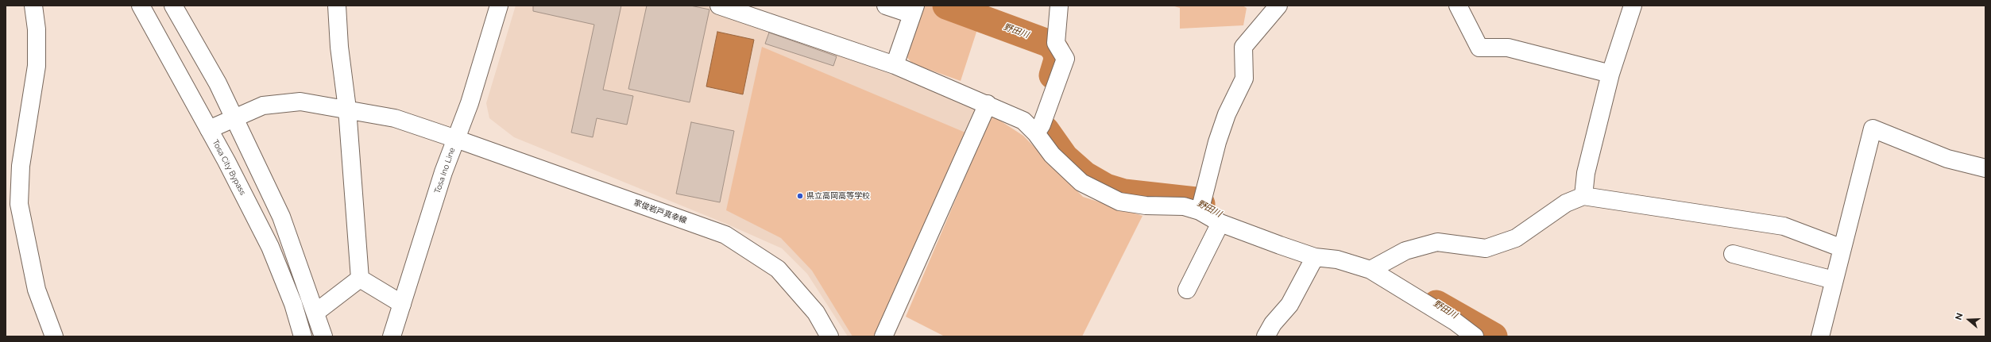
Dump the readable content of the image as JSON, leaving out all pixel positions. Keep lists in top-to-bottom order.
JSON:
{
  "streets": {
    "main road": ["Tosa City Bypass", "Tosa Ino Line", "家俊岩戸真幸線"]
  },
  "crossings": [
    ["Tosa City Bypass", "家俊岩戸真幸線"],
    ["Tosa Ino Line", "家俊岩戸真幸線"]
  ],
  "water": ["野田川"],
  "places": ["県立高岡高等学校"],
  "north": "left"
}
